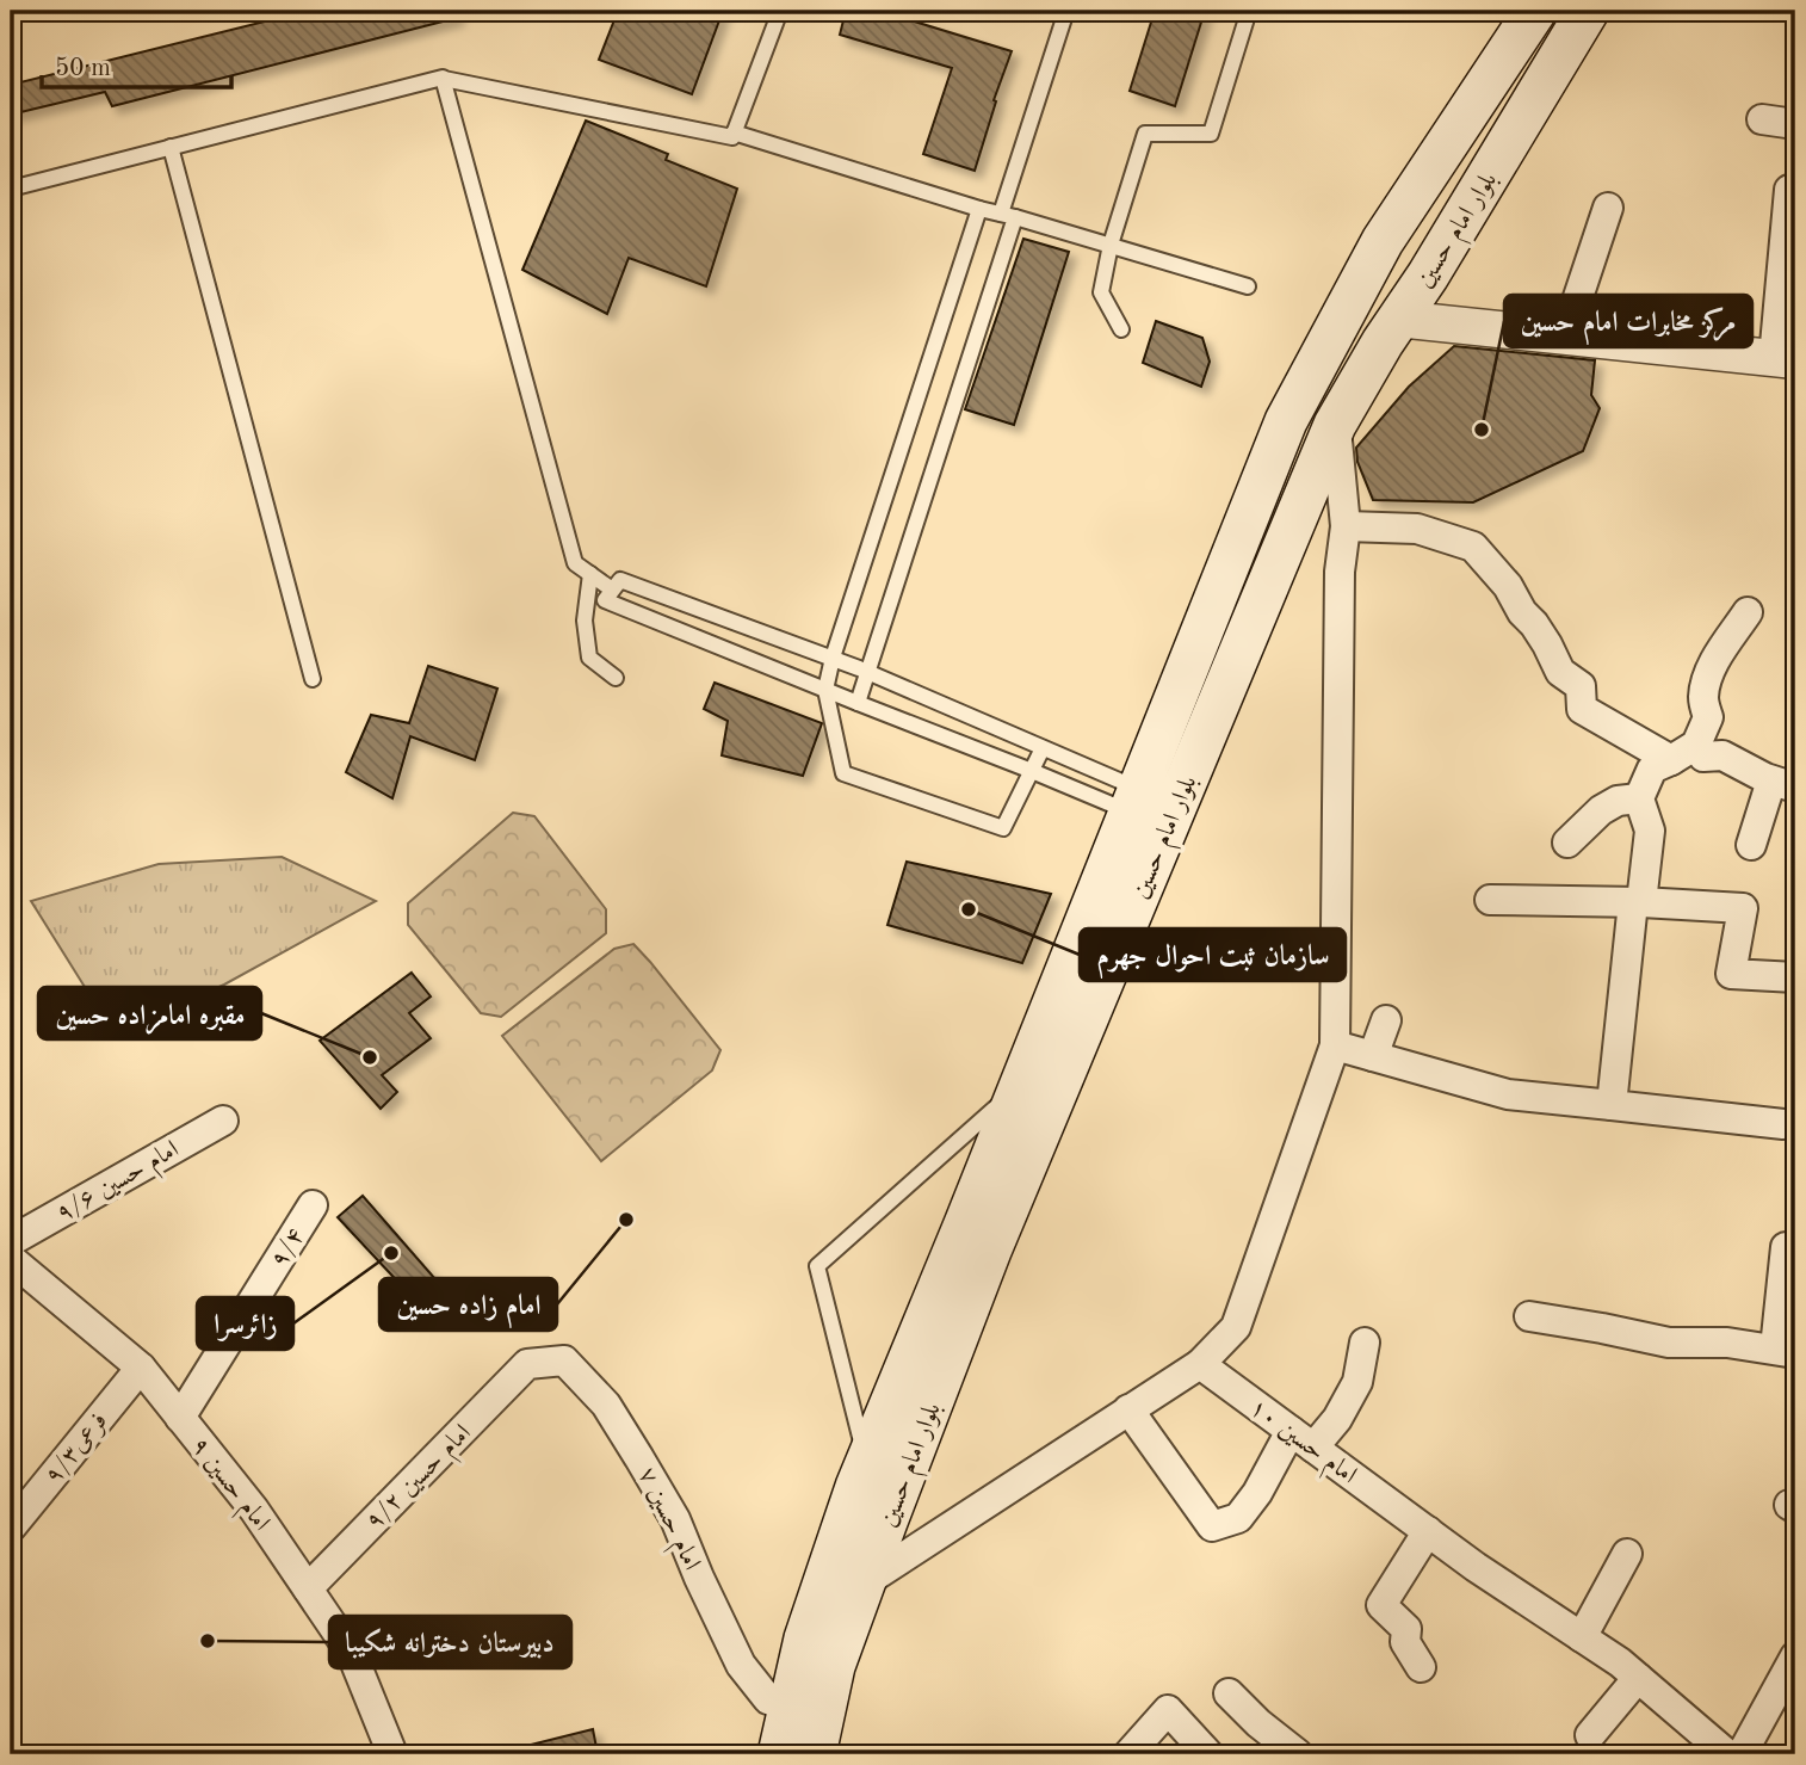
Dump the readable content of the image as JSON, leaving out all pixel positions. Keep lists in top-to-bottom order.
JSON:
{
  "streets": {
    "main road": ["بلوار امام حسین"],
    "street": [
      "امام حسین ۹/۶",
      "۹/۴",
      "امام حسین ۱۰",
      "فرعی۹/۳",
      "امام حسین ۹/۲",
      "امام حسین ۹",
      "امام حسین ۷"
    ]
  },
  "crossings": [
    ["بلوار امام حسین", "امام حسین ۷"],
    ["۹/۴", "امام حسین ۹"],
    ["فرعی۹/۳", "امام حسین ۹"],
    ["امام حسین ۹/۲", "امام حسین ۹"],
    ["امام حسین ۹/۲", "امام حسین ۷"]
  ],
  "places": [
    "مرکز مخابرات امام حسین",
    "سازمان ثبت احوال جهرم",
    "مقبره امامزاده حسین",
    "امام زاده حسین",
    "زائرسرا",
    "دبیرستان دخترانه شکیبا"
  ],
  "scale_bar": "50 m"
}
